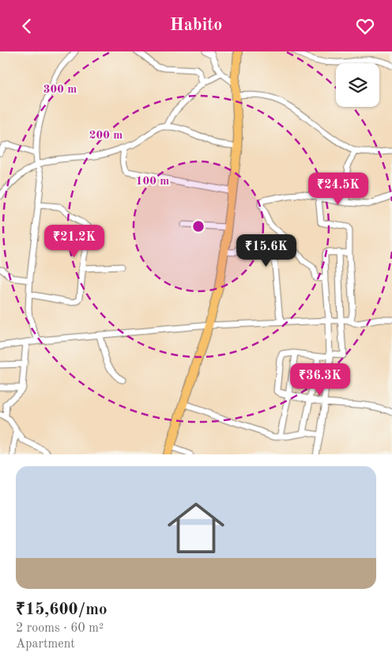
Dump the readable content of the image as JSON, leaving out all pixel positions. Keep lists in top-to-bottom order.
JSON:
{
  "page": {
    "header": "Habito",
    "price": [
      "₹24.5K",
      "₹21.2K",
      "₹15.6K",
      "₹36.3K"
    ],
    "list": [
      {
        "name": "₹15,600/mo",
        "note": "2 rooms · 60 m² · Apartment"
      }
    ]
  },
  "rings": ["300 m", "200 m", "100 m"]
}
